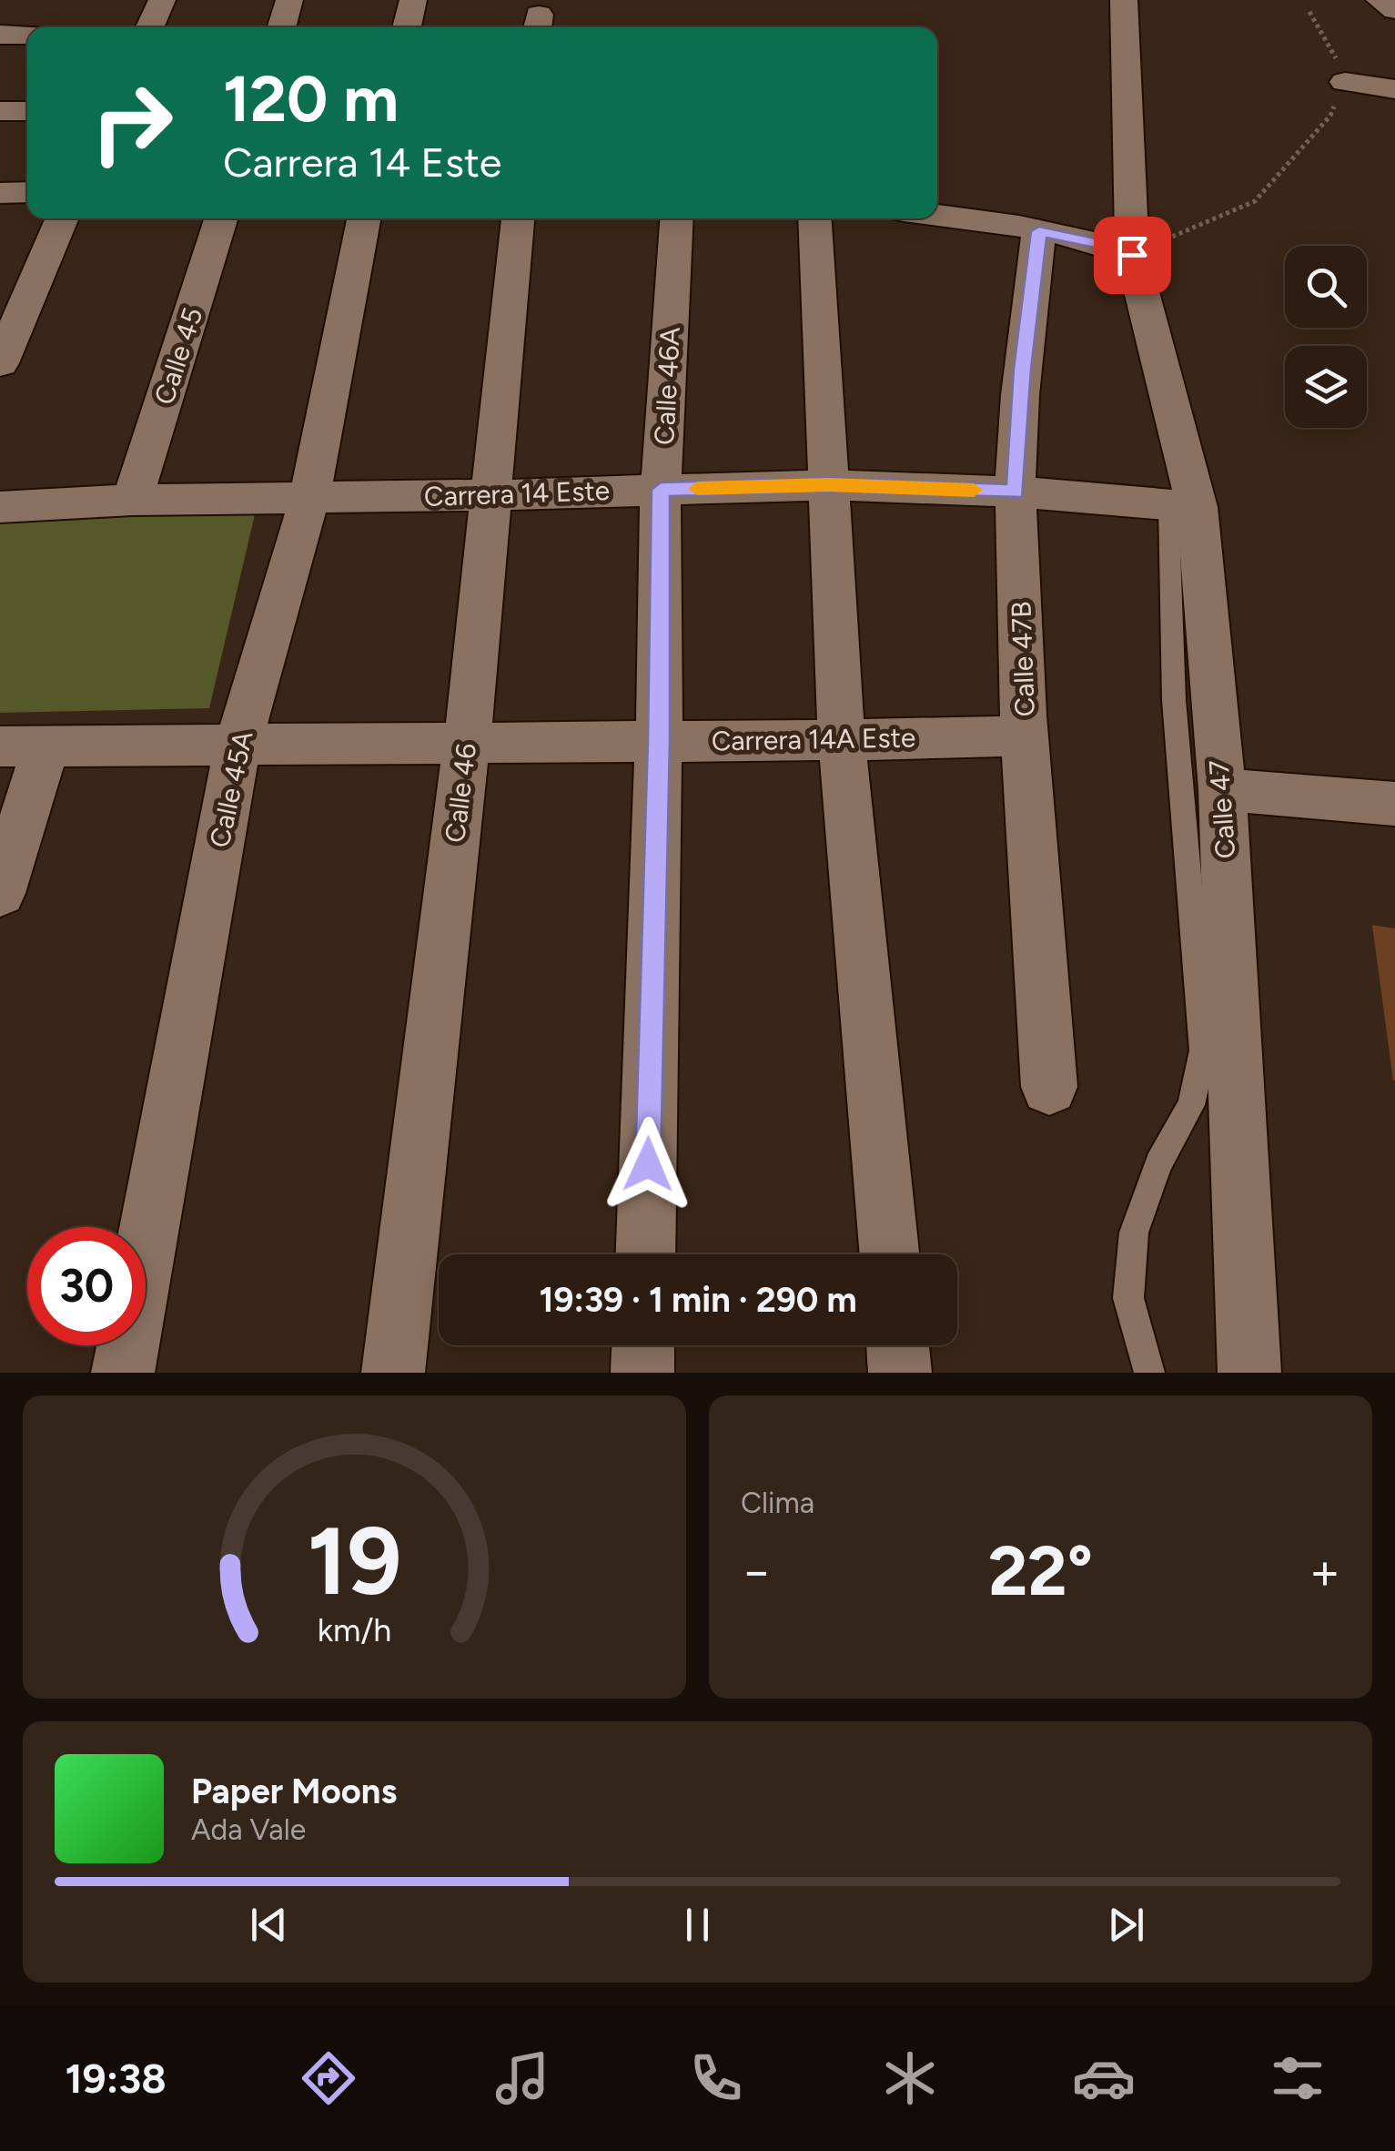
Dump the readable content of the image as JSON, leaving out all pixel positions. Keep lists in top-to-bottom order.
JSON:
{
  "streets": {
    "street": [
      "Calle 45",
      "Calle 46A",
      "Carrera 14 Este",
      "Calle 47B",
      "Carrera 14A Este",
      "Calle 45A",
      "Calle 46",
      "Calle 47"
    ]
  },
  "crossings": [
    ["Calle 45", "Carrera 14 Este"],
    ["Calle 46A", "Carrera 14 Este"],
    ["Calle 46A", "Carrera 14A Este"],
    ["Carrera 14 Este", "Calle 47B"],
    ["Carrera 14 Este", "Calle 45A"],
    ["Carrera 14 Este", "Calle 46"],
    ["Carrera 14 Este", "Calle 47"],
    ["Calle 47B", "Carrera 14A Este"],
    ["Carrera 14A Este", "Calle 45A"],
    ["Carrera 14A Este", "Calle 46"]
  ],
  "page": {
    "turn": ["120 m", "Carrera 14 Este"],
    "limit": "30",
    "trip": "19:39 · 1 min · 290 m",
    "tile": "Clima",
    "heat": ["−", "22°", "+"],
    "song": ["Paper Moons", "Ada Vale"],
    "tabs": "19:38",
    "gauge": ["19", "km/h"]
  }
}
